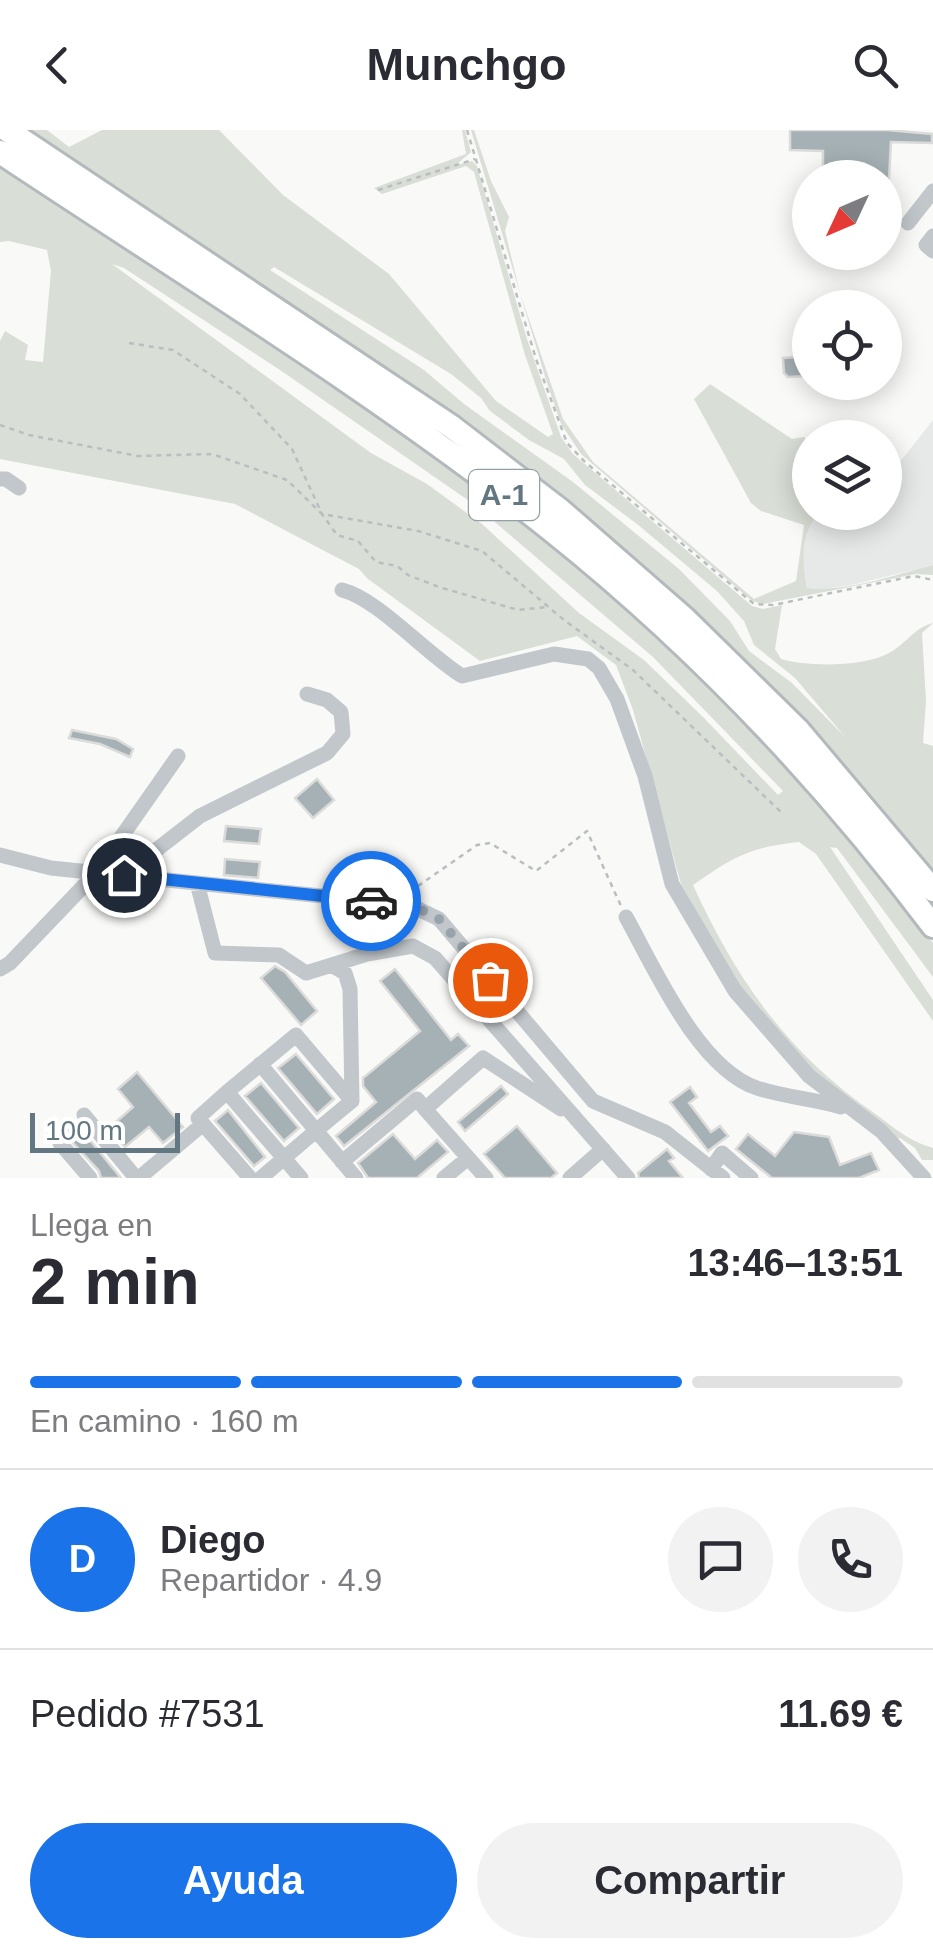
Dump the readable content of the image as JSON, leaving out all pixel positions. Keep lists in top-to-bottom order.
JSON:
{
  "streets": {
    "highway": ["A-1"]
  },
  "scale_bar": "100 m",
  "north": "bottom left",
  "page": {
    "header": "Munchgo",
    "scale": "100 m",
    "heading": ["2 min", "Llega en", "13:46–13:51"],
    "panel": [
      "Diego",
      "Repartidor · 4.9",
      "Pedido #7531",
      "11.69 €"
    ],
    "bar": "En camino · 160 m",
    "round": "D",
    "buttons": ["Ayuda", "Compartir"]
  }
}
